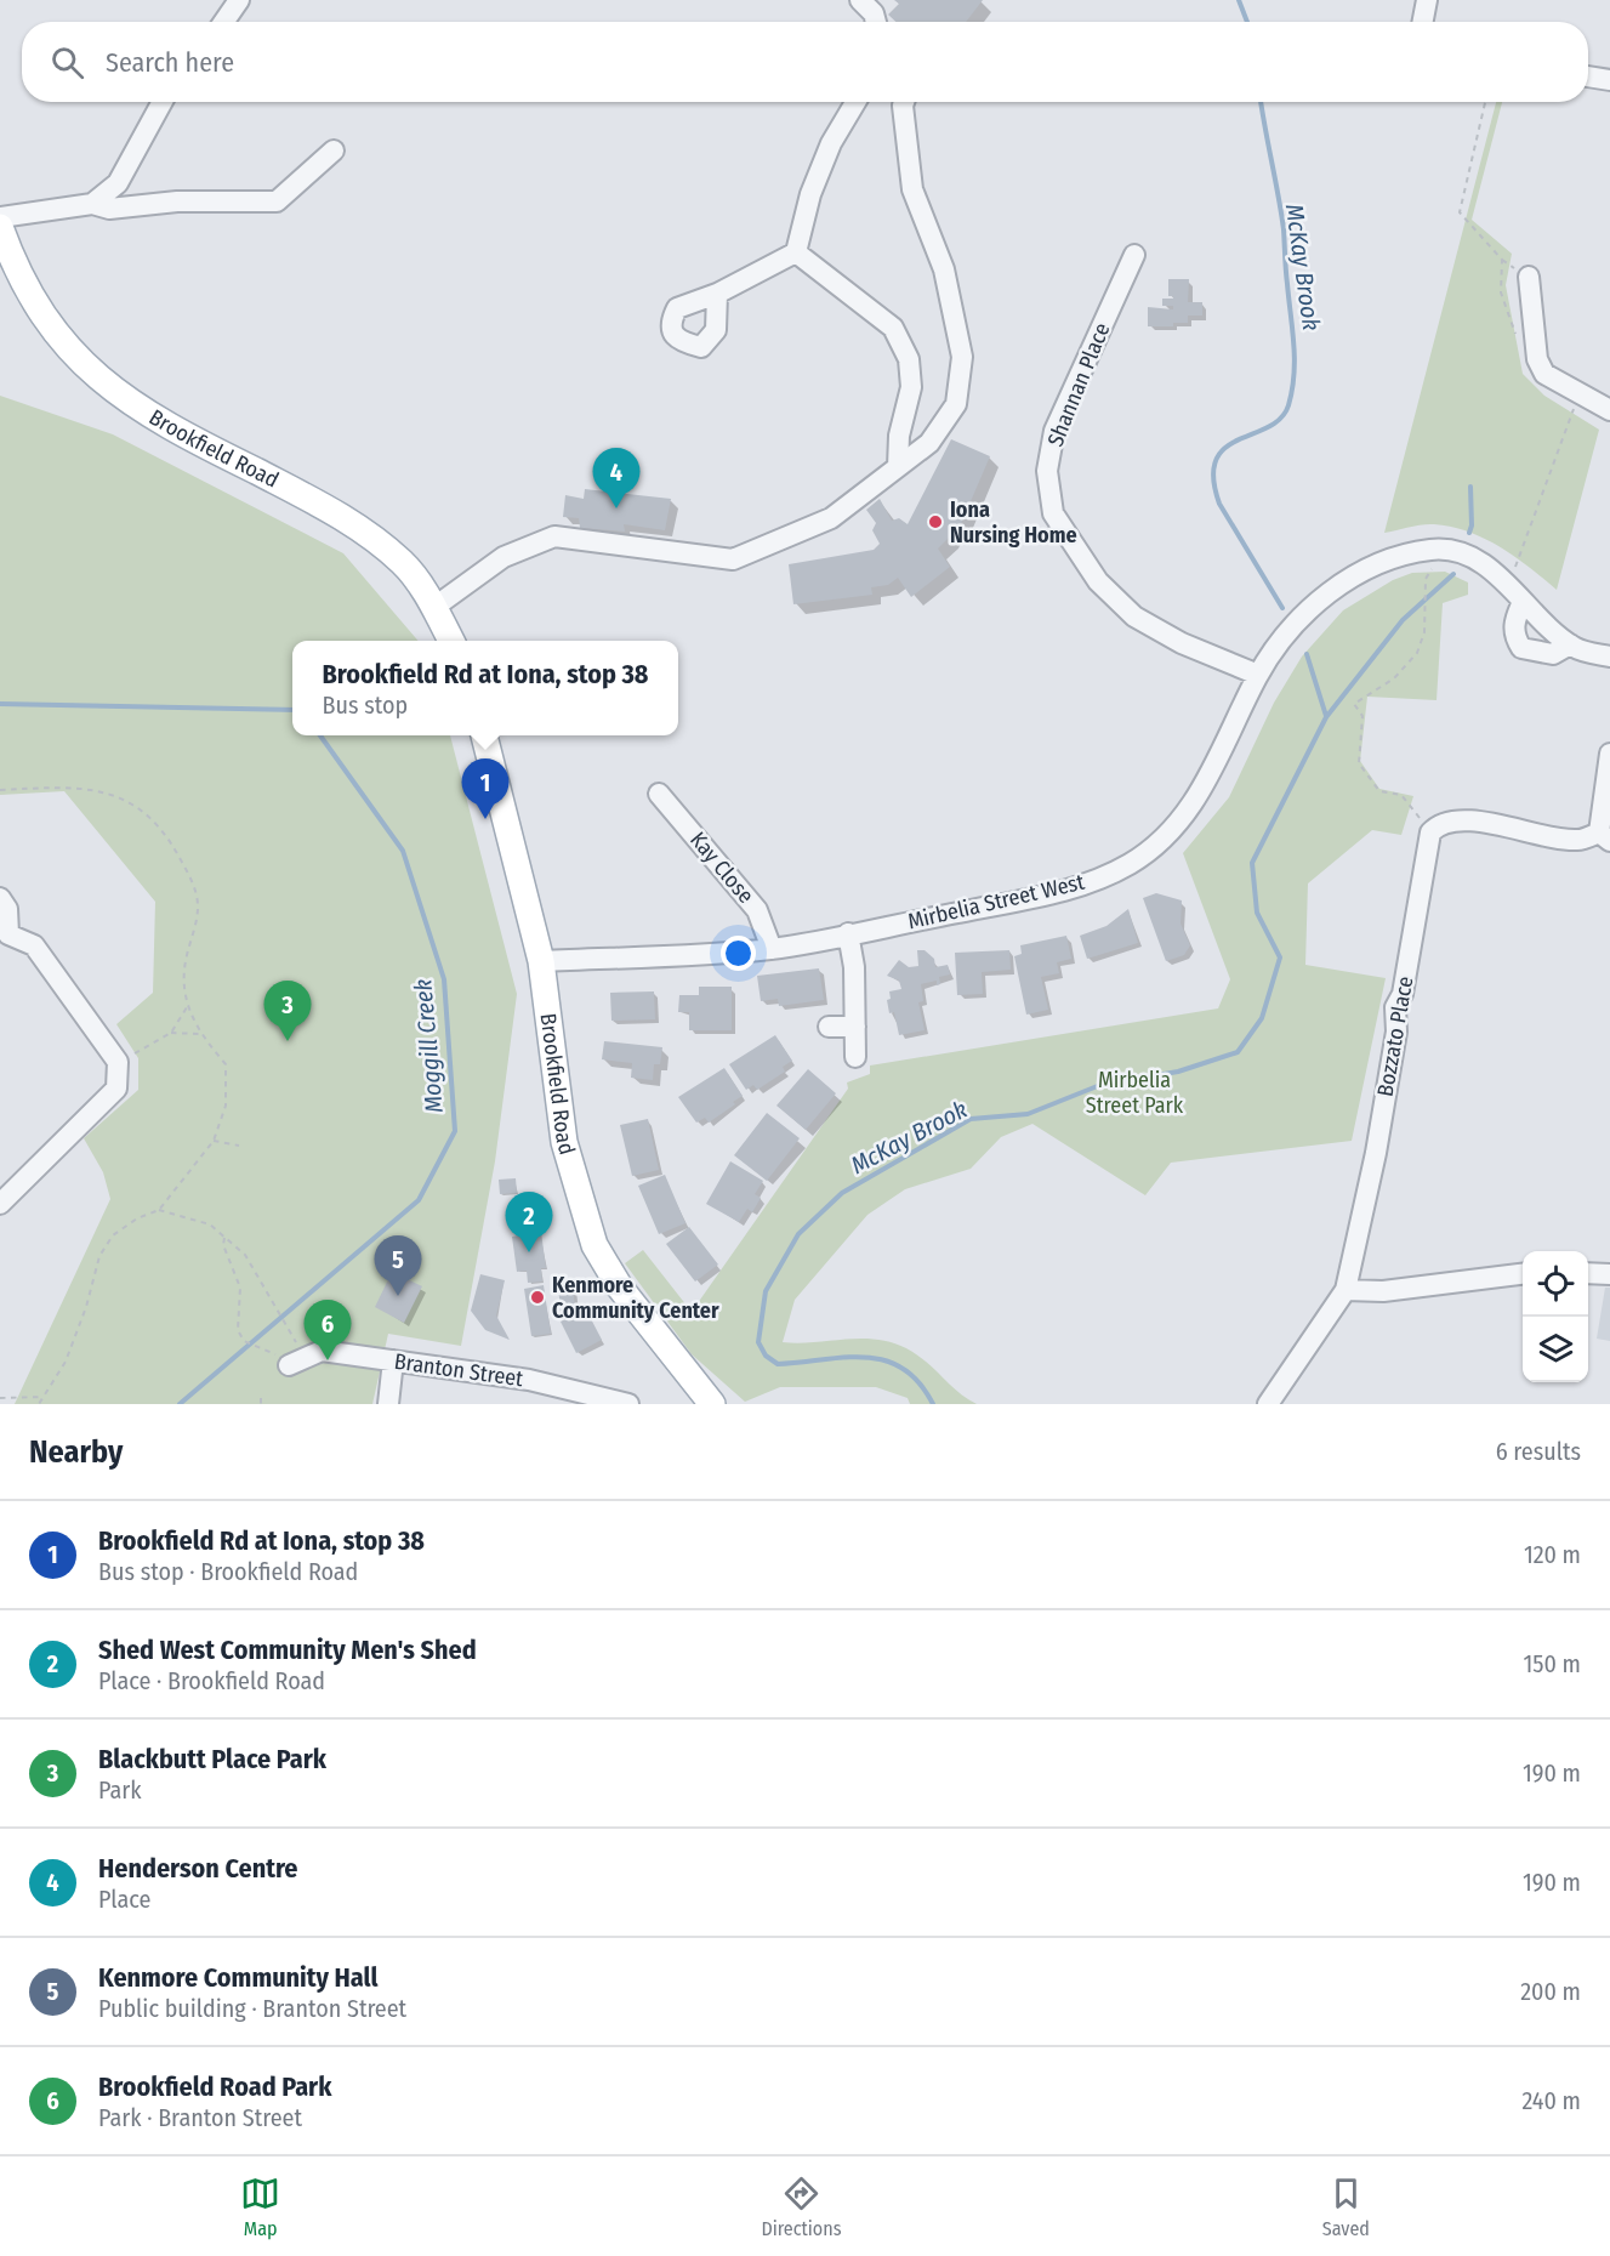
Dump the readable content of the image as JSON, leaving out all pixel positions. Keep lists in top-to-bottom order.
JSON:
{
  "streets": {
    "main road": ["Brookfield Road"],
    "street": [
      "Shannan Place",
      "Kay Close",
      "Mirbelia Street West",
      "Bozzato Place",
      "Branton Street"
    ]
  },
  "crossings": [
    ["Shannan Place", "Mirbelia Street West"],
    ["Brookfield Road", "Mirbelia Street West"],
    ["Kay Close", "Mirbelia Street West"]
  ],
  "water": ["McKay Brook", "Moggill Creek"],
  "parks": ["Mirbelia Street Park"],
  "places": ["Iona Nursing Home", "Kenmore Community Center"],
  "page": {
    "search": "Search here",
    "pins": [
      "4",
      "1",
      "3",
      "2",
      "5",
      "6"
    ],
    "popup": ["Brookfield Rd at Iona, stop 38", "Bus stop"],
    "heading": ["Nearby", "6 results"],
    "list": [
      {
        "mark": "1",
        "name": "Brookfield Rd at Iona, stop 38",
        "note": "Bus stop · Brookfield Road",
        "value": "120 m"
      },
      {
        "mark": "2",
        "name": "Shed West Community Men's Shed",
        "note": "Place · Brookfield Road",
        "value": "150 m"
      },
      {
        "mark": "3",
        "name": "Blackbutt Place Park",
        "note": "Park",
        "value": "190 m"
      },
      {
        "mark": "4",
        "name": "Henderson Centre",
        "note": "Place",
        "value": "190 m"
      },
      {
        "mark": "5",
        "name": "Kenmore Community Hall",
        "note": "Public building · Branton Street",
        "value": "200 m"
      },
      {
        "mark": "6",
        "name": "Brookfield Road Park",
        "note": "Park · Branton Street",
        "value": "240 m"
      }
    ],
    "nav": ["Map", "Directions", "Saved"]
  }
}
